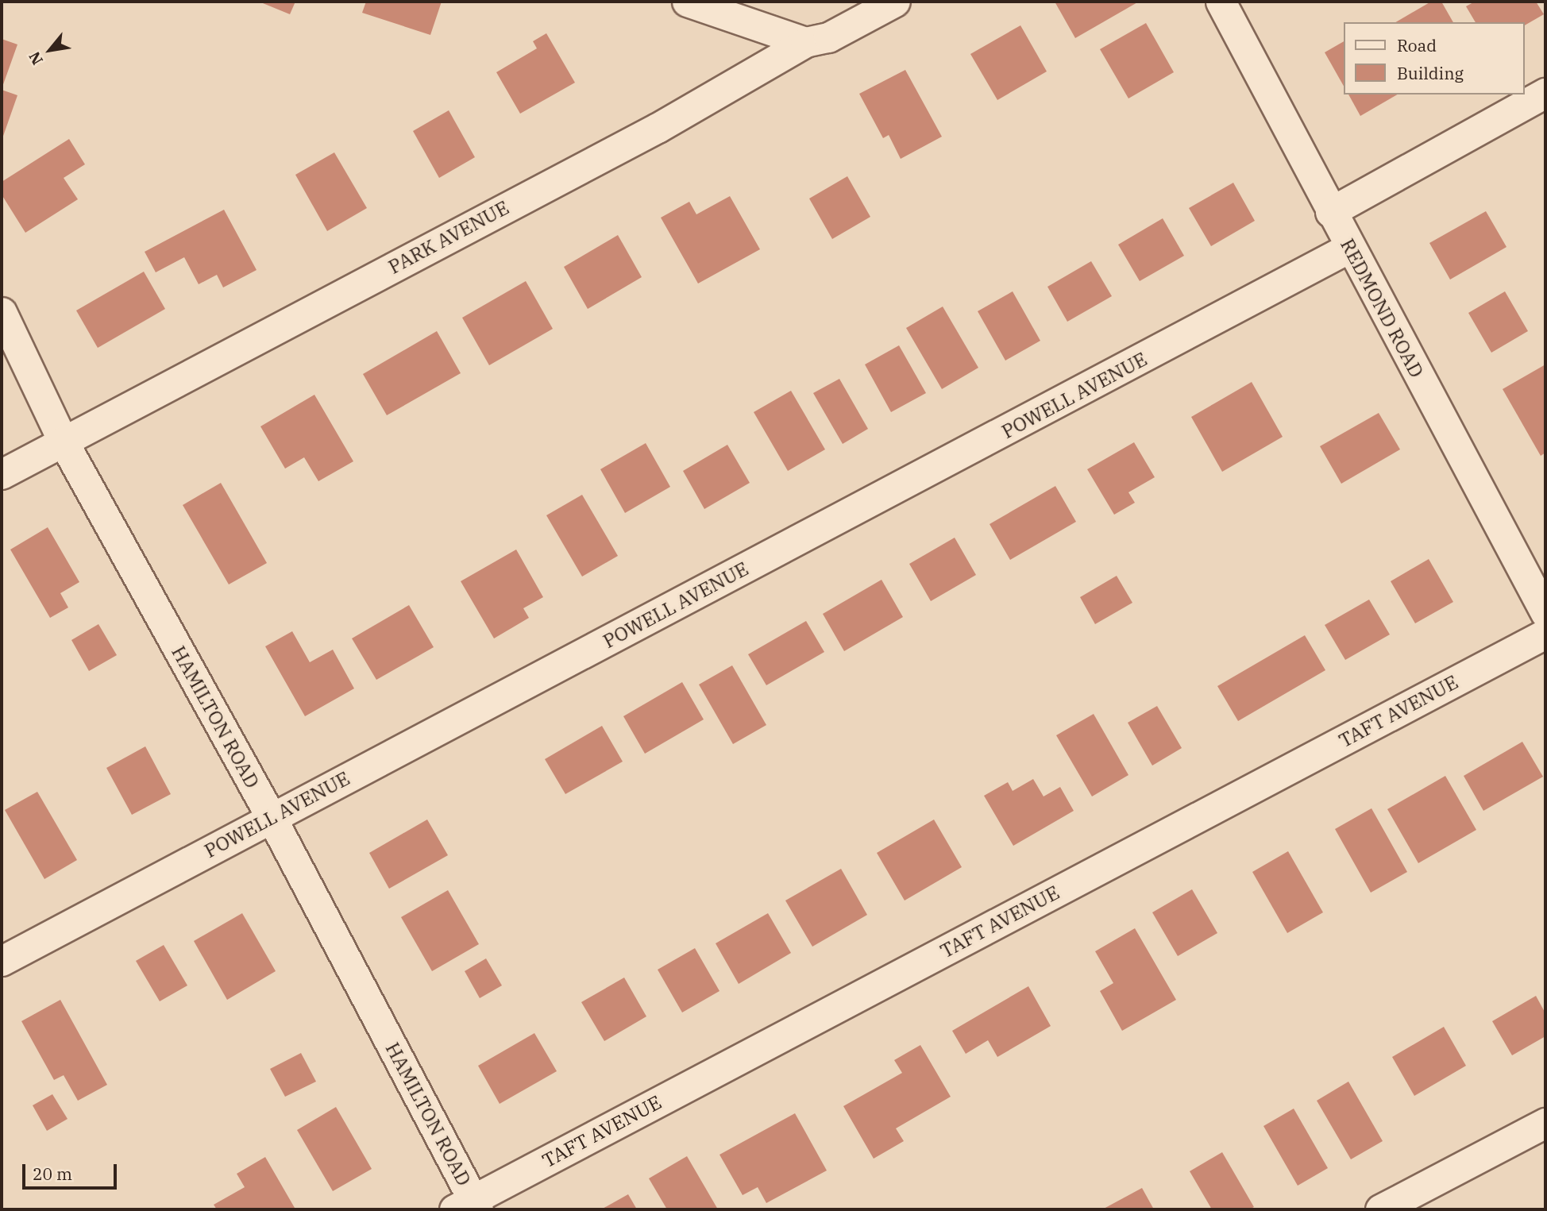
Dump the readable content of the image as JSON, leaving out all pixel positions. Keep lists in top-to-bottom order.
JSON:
{
  "streets": {
    "street": [
      "PARK AVENUE",
      "REDMOND ROAD",
      "POWELL AVENUE",
      "TAFT AVENUE",
      "HAMILTON ROAD"
    ]
  },
  "crossings": [
    ["PARK AVENUE", "HAMILTON ROAD"],
    ["REDMOND ROAD", "POWELL AVENUE"],
    ["POWELL AVENUE", "HAMILTON ROAD"],
    ["TAFT AVENUE", "HAMILTON ROAD"]
  ],
  "legend": ["Road", "Building"],
  "scale_bar": "20 m",
  "north": "bottom left"
}
